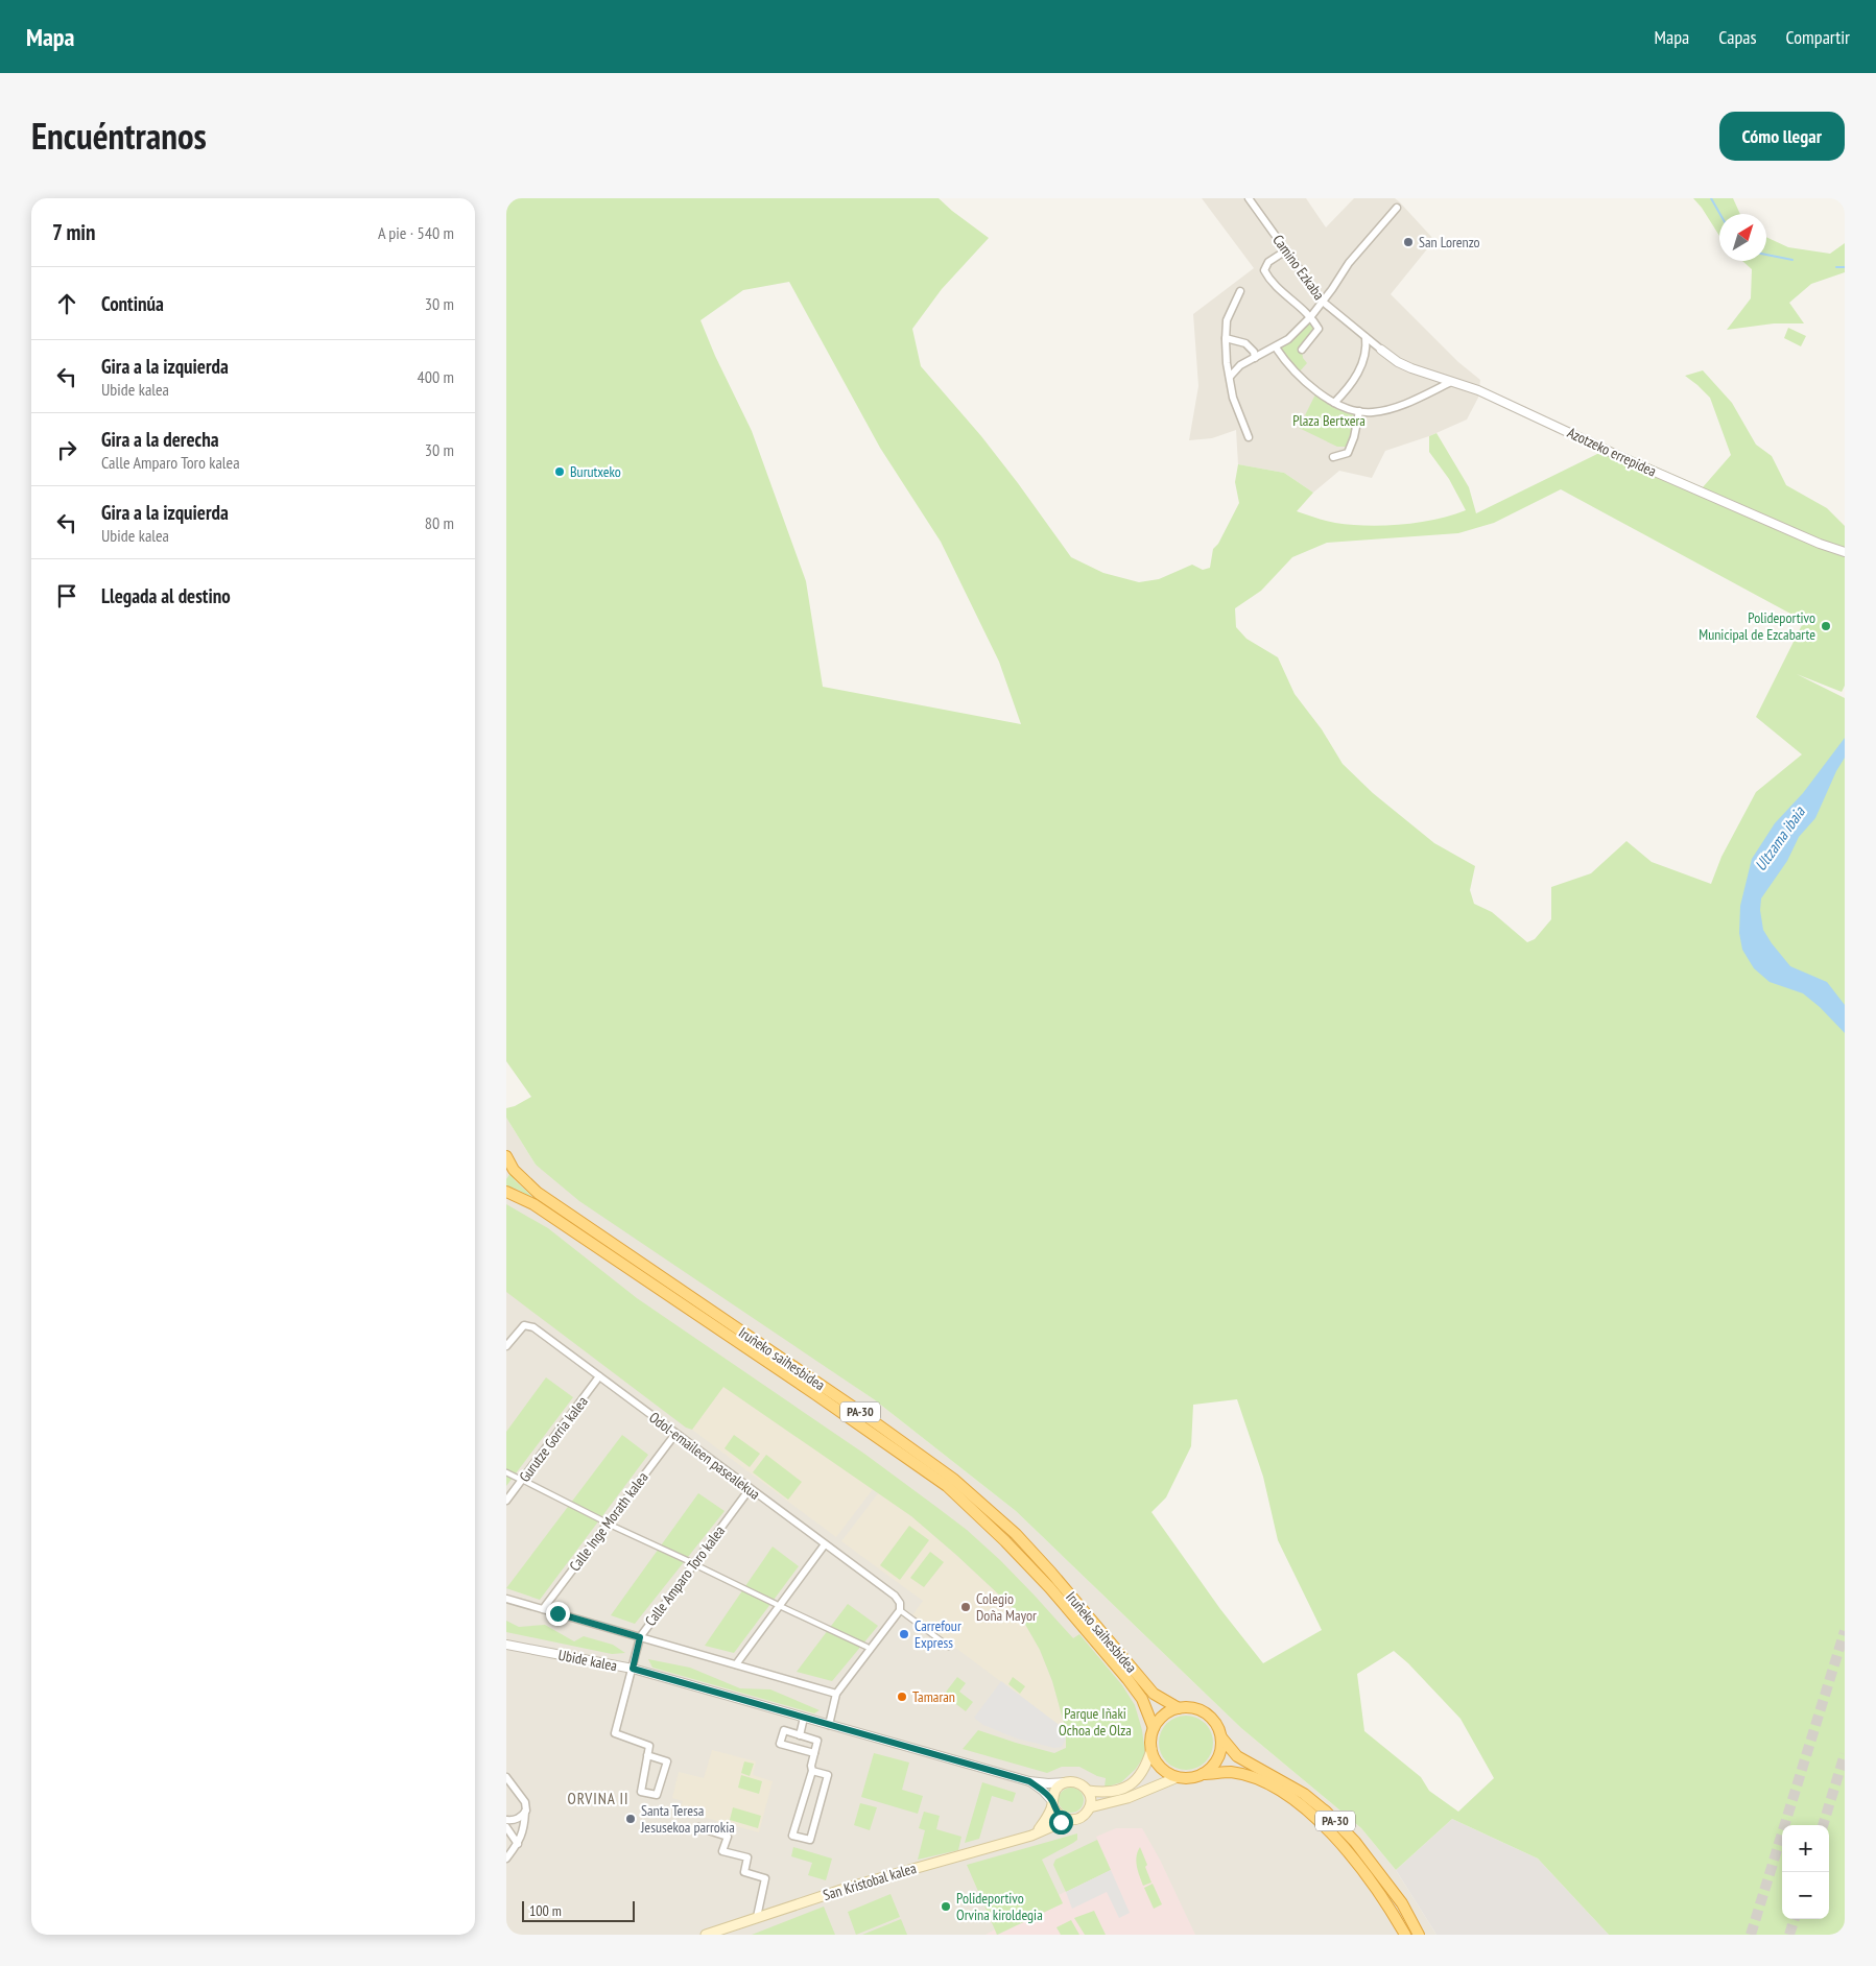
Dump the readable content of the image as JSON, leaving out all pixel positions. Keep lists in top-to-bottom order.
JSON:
{
  "streets": {
    "highway": ["Iruñeko saihesbidea", "PA-30"],
    "main road": ["San Kristobal kalea"],
    "street": [
      "Camino Ezkaba",
      "Azotzeko errepidea",
      "Gurutze Gorria kalea",
      "Odol-emaileen pasealekua",
      "Calle Inge Morath kalea",
      "Calle Amparo Toro kalea",
      "Ubide kalea"
    ]
  },
  "crossings": [
    ["Camino Ezkaba", "Azotzeko errepidea"],
    ["Iruñeko saihesbidea", "PA-30"],
    ["Gurutze Gorria kalea", "Odol-emaileen pasealekua"],
    ["Odol-emaileen pasealekua", "Calle Inge Morath kalea"],
    ["Odol-emaileen pasealekua", "Calle Amparo Toro kalea"],
    ["Calle Amparo Toro kalea", "Ubide kalea"],
    ["Ubide kalea", "San Kristobal kalea"]
  ],
  "districts": ["ORVINA II"],
  "water": ["Ultzama ibaia"],
  "parks": ["Plaza Bertxera", "Parque Iñaki Ochoa de Olza"],
  "places": [
    "San Lorenzo",
    "Burutxeko",
    "Polideportivo Municipal de Ezcabarte",
    "Colegio Doña Mayor",
    "Carrefour Express",
    "Tamaran",
    "Santa Teresa Jesusekoa parrokia",
    "Polideportivo Orvina kiroldegia"
  ],
  "scale_bar": "100 m",
  "north": "top right",
  "page": {
    "header": "Mapa",
    "nav": ["Mapa", "Capas", "Compartir"],
    "title": "Encuéntranos",
    "buttons": "Cómo llegar",
    "heading": ["7 min", "A pie · 540 m"],
    "list": [
      ["Continúa", "30 m"],
      ["Gira a la izquierda", "Ubide kalea", "400 m"],
      ["Gira a la derecha", "Calle Amparo Toro kalea", "30 m"],
      ["Gira a la izquierda", "Ubide kalea", "80 m"],
      "Llegada al destino"
    ],
    "map_buttons": ["+", "−"],
    "scale": "100 m"
  }
}
